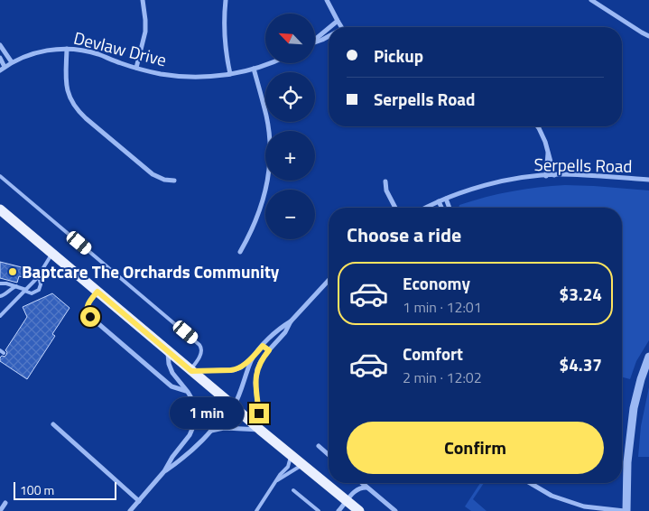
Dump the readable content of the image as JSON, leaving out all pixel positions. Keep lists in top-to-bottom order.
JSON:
{
  "streets": {
    "street": ["Devlaw Drive", "Serpells Road"]
  },
  "places": ["Baptcare The Orchards Community"],
  "scale_bar": "100 m",
  "north": "top left",
  "page": {
    "map_buttons": ["+", "−"],
    "banner": ["Pickup", "Serpells Road"],
    "heading": "Choose a ride",
    "list": [
      {
        "name": "Economy",
        "note": "1 min · 12:01",
        "value": "$3.24"
      },
      {
        "name": "Comfort",
        "note": "2 min · 12:02",
        "value": "$4.37"
      }
    ],
    "bubble": "1 min",
    "buttons": "Confirm",
    "scale": "100 m"
  }
}
